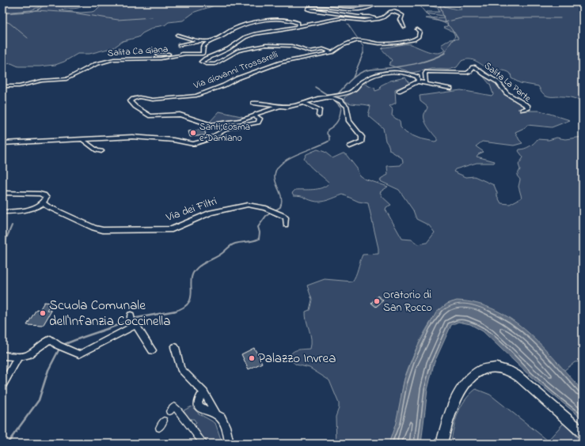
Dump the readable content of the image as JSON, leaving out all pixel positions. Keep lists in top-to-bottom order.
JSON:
{
  "streets": {
    "street": [
      "Salita Ca Giana",
      "Via Giovanni Trossarelli",
      "Salita La Parte",
      "Via dei Filtri"
    ]
  },
  "places": [
    "Santi Cosma e Damiano",
    "Oratorio di San Rocco",
    "Scuola Comunale dell'Infanzia Coccinella",
    "Palazzo Invrea"
  ]
}
